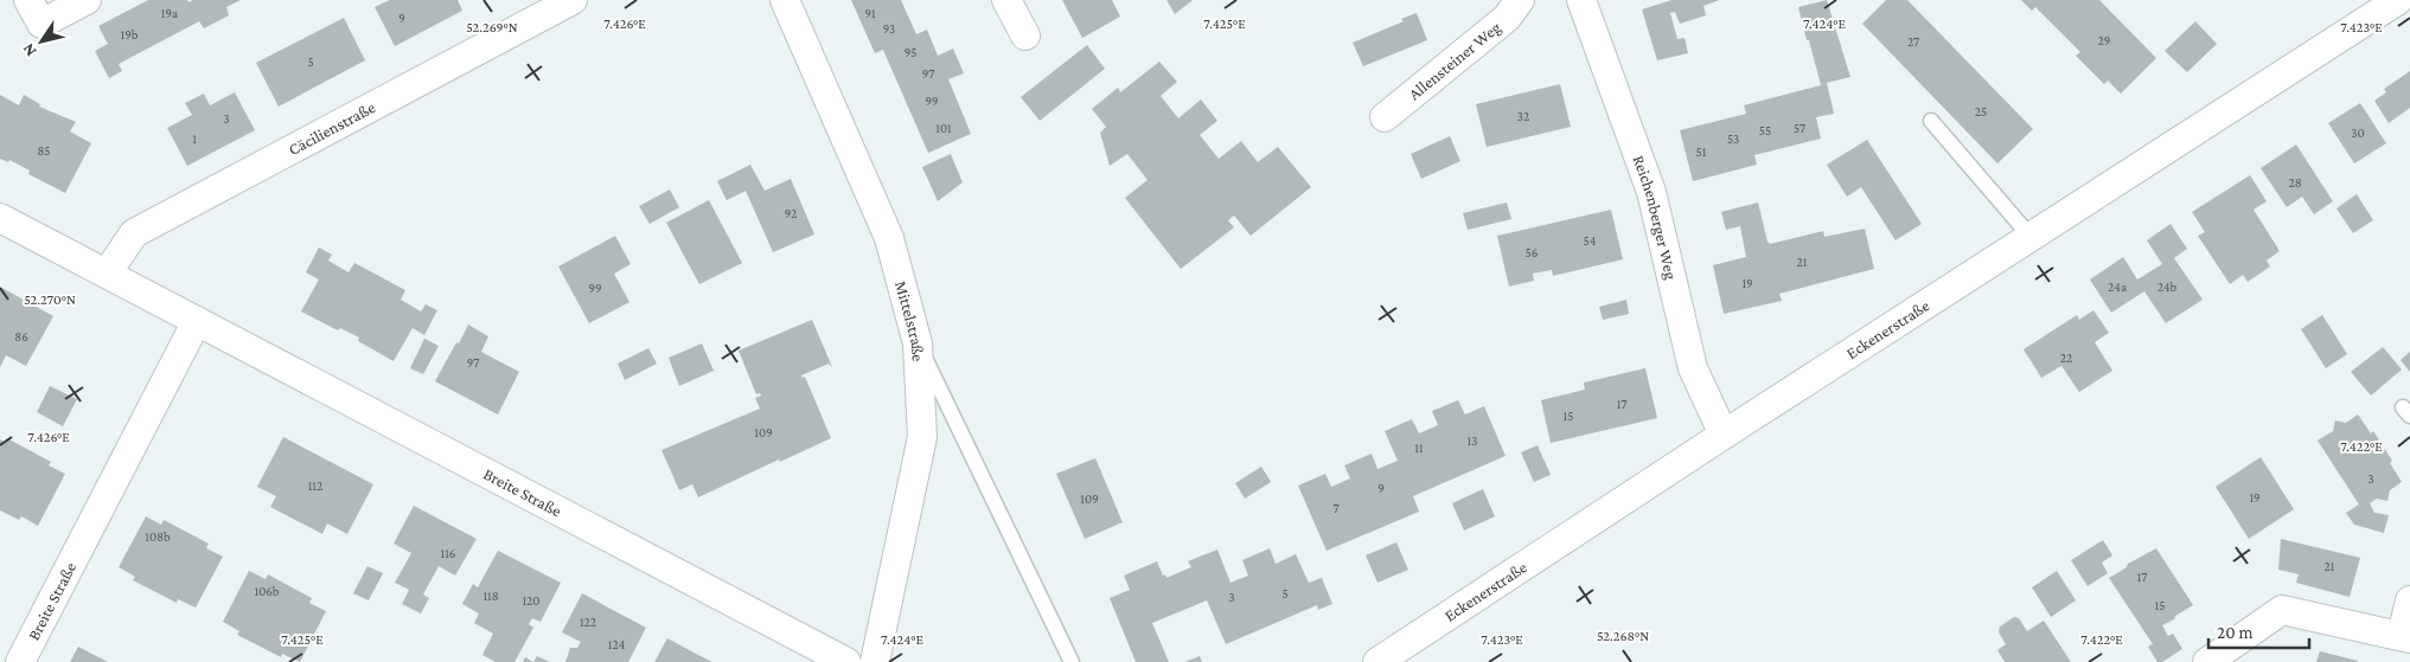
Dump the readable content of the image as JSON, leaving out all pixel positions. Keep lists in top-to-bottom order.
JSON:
{
  "streets": {
    "street": [
      "Allensteiner Weg",
      "Cäcilienstraße",
      "Reichenberger Weg",
      "Mittelstraße",
      "Eckenerstraße",
      "Breite Straße"
    ]
  },
  "crossings": [
    ["Cäcilienstraße", "Breite Straße"],
    ["Reichenberger Weg", "Eckenerstraße"]
  ],
  "house_numbers": [
    "19a",
    "91",
    "9",
    "93",
    "19b",
    "29",
    "27",
    "95",
    "5",
    "97",
    "99",
    "25",
    "32",
    "3",
    "101",
    "57",
    "55",
    "30",
    "1",
    "53",
    "85",
    "51",
    "28",
    "92",
    "54",
    "56",
    "21",
    "19",
    "24a",
    "24b",
    "99",
    "86",
    "22",
    "97",
    "17",
    "15",
    "109",
    "13",
    "11",
    "3",
    "112",
    "9",
    "19",
    "109",
    "7",
    "108b",
    "116",
    "21",
    "17",
    "106b",
    "5",
    "118",
    "3",
    "120",
    "15",
    "122",
    "124"
  ],
  "scale_bar": "20 m",
  "north": "bottom left",
  "coordinates": [
    "7.426°E",
    "7.425°E",
    "7.424°E",
    "7.423°E",
    "52.269°N",
    "52.270°N",
    "7.422°E",
    "52.268°N"
  ]
}
